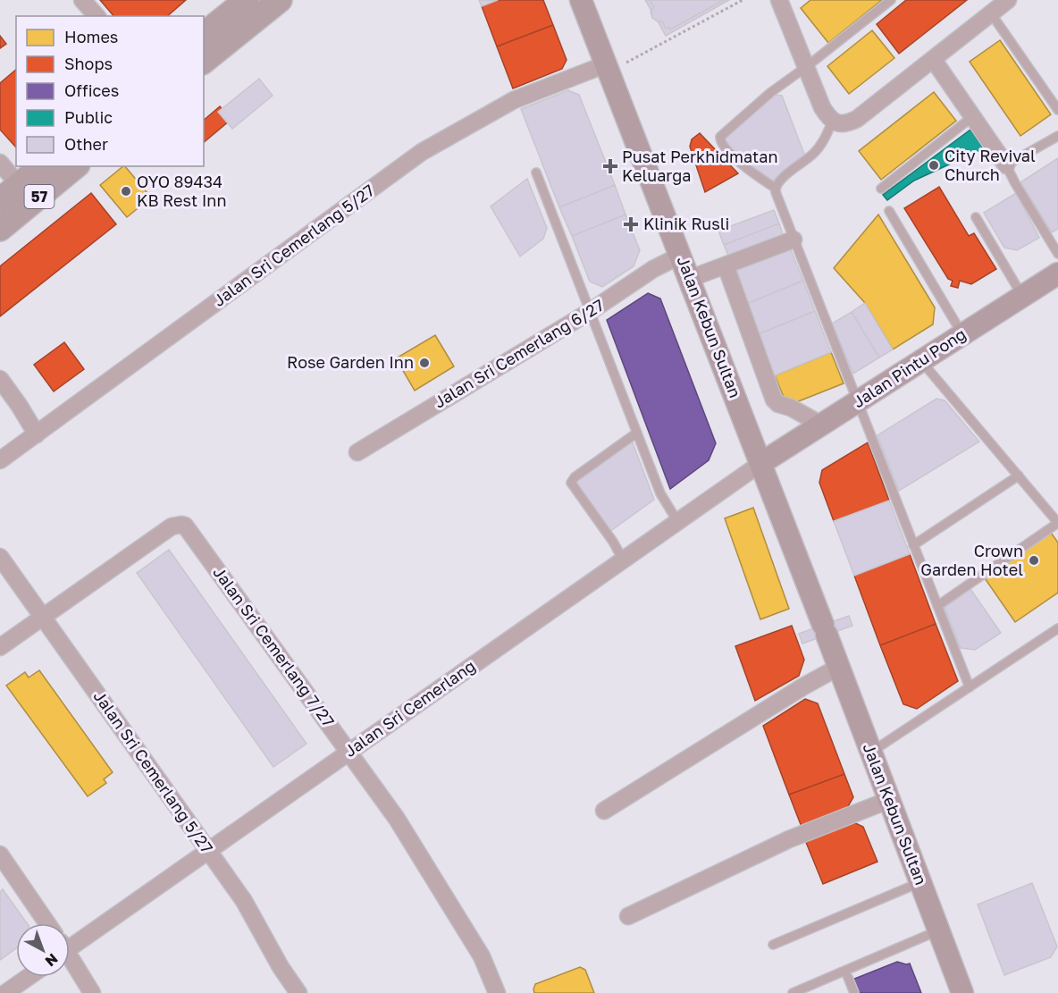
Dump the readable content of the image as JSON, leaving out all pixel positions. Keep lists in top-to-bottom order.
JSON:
{
  "streets": {
    "main road": ["57", "Jalan Kebun Sultan", "Jalan Pintu Pong"],
    "street": [
      "Jalan Sri Cemerlang 5/27",
      "Jalan Sri Cemerlang 6/27",
      "Jalan Sri Cemerlang 7/27",
      "Jalan Sri Cemerlang"
    ]
  },
  "crossings": [
    ["Jalan Sri Cemerlang 5/27", "Jalan Kebun Sultan"],
    ["Jalan Sri Cemerlang 5/27", "Jalan Sri Cemerlang 7/27"],
    ["Jalan Sri Cemerlang 5/27", "Jalan Sri Cemerlang"],
    ["Jalan Kebun Sultan", "Jalan Sri Cemerlang 6/27"],
    ["Jalan Kebun Sultan", "Jalan Pintu Pong"],
    ["Jalan Kebun Sultan", "Jalan Sri Cemerlang"],
    ["Jalan Pintu Pong", "Jalan Sri Cemerlang"],
    ["Jalan Sri Cemerlang 7/27", "Jalan Sri Cemerlang"]
  ],
  "places": {
    "other": [
      "City Revival Church",
      "OYO 89434 KB Rest Inn",
      "Rose Garden Inn",
      "Crown Garden Hotel"
    ],
    "health": ["Pusat Perkhidmatan Keluarga", "Klinik Rusli"]
  },
  "legend": [
    "Homes",
    "Shops",
    "Offices",
    "Public",
    "Other"
  ],
  "north": "bottom right"
}
